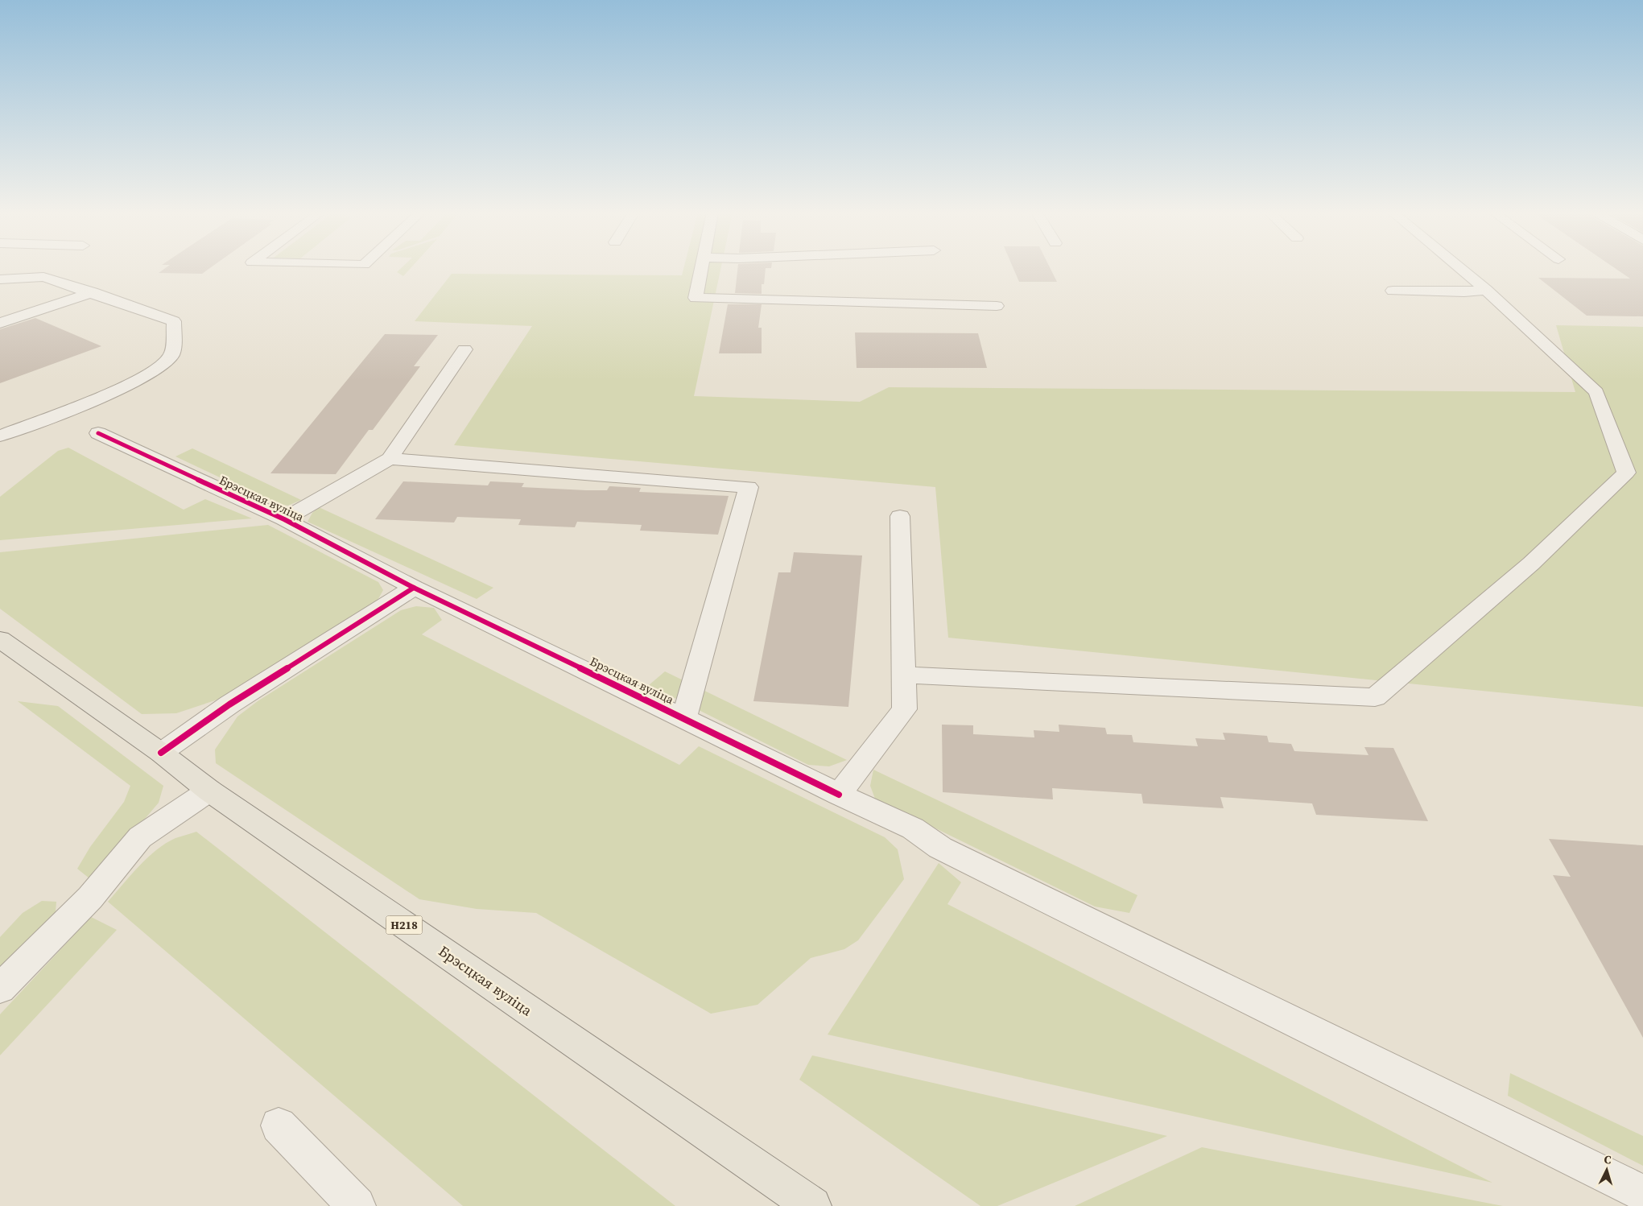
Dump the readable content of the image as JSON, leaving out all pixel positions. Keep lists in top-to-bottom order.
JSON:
{
  "streets": {
    "main road": ["Брэсцкая вуліца", "Н218"]
  },
  "north": "top"
}
